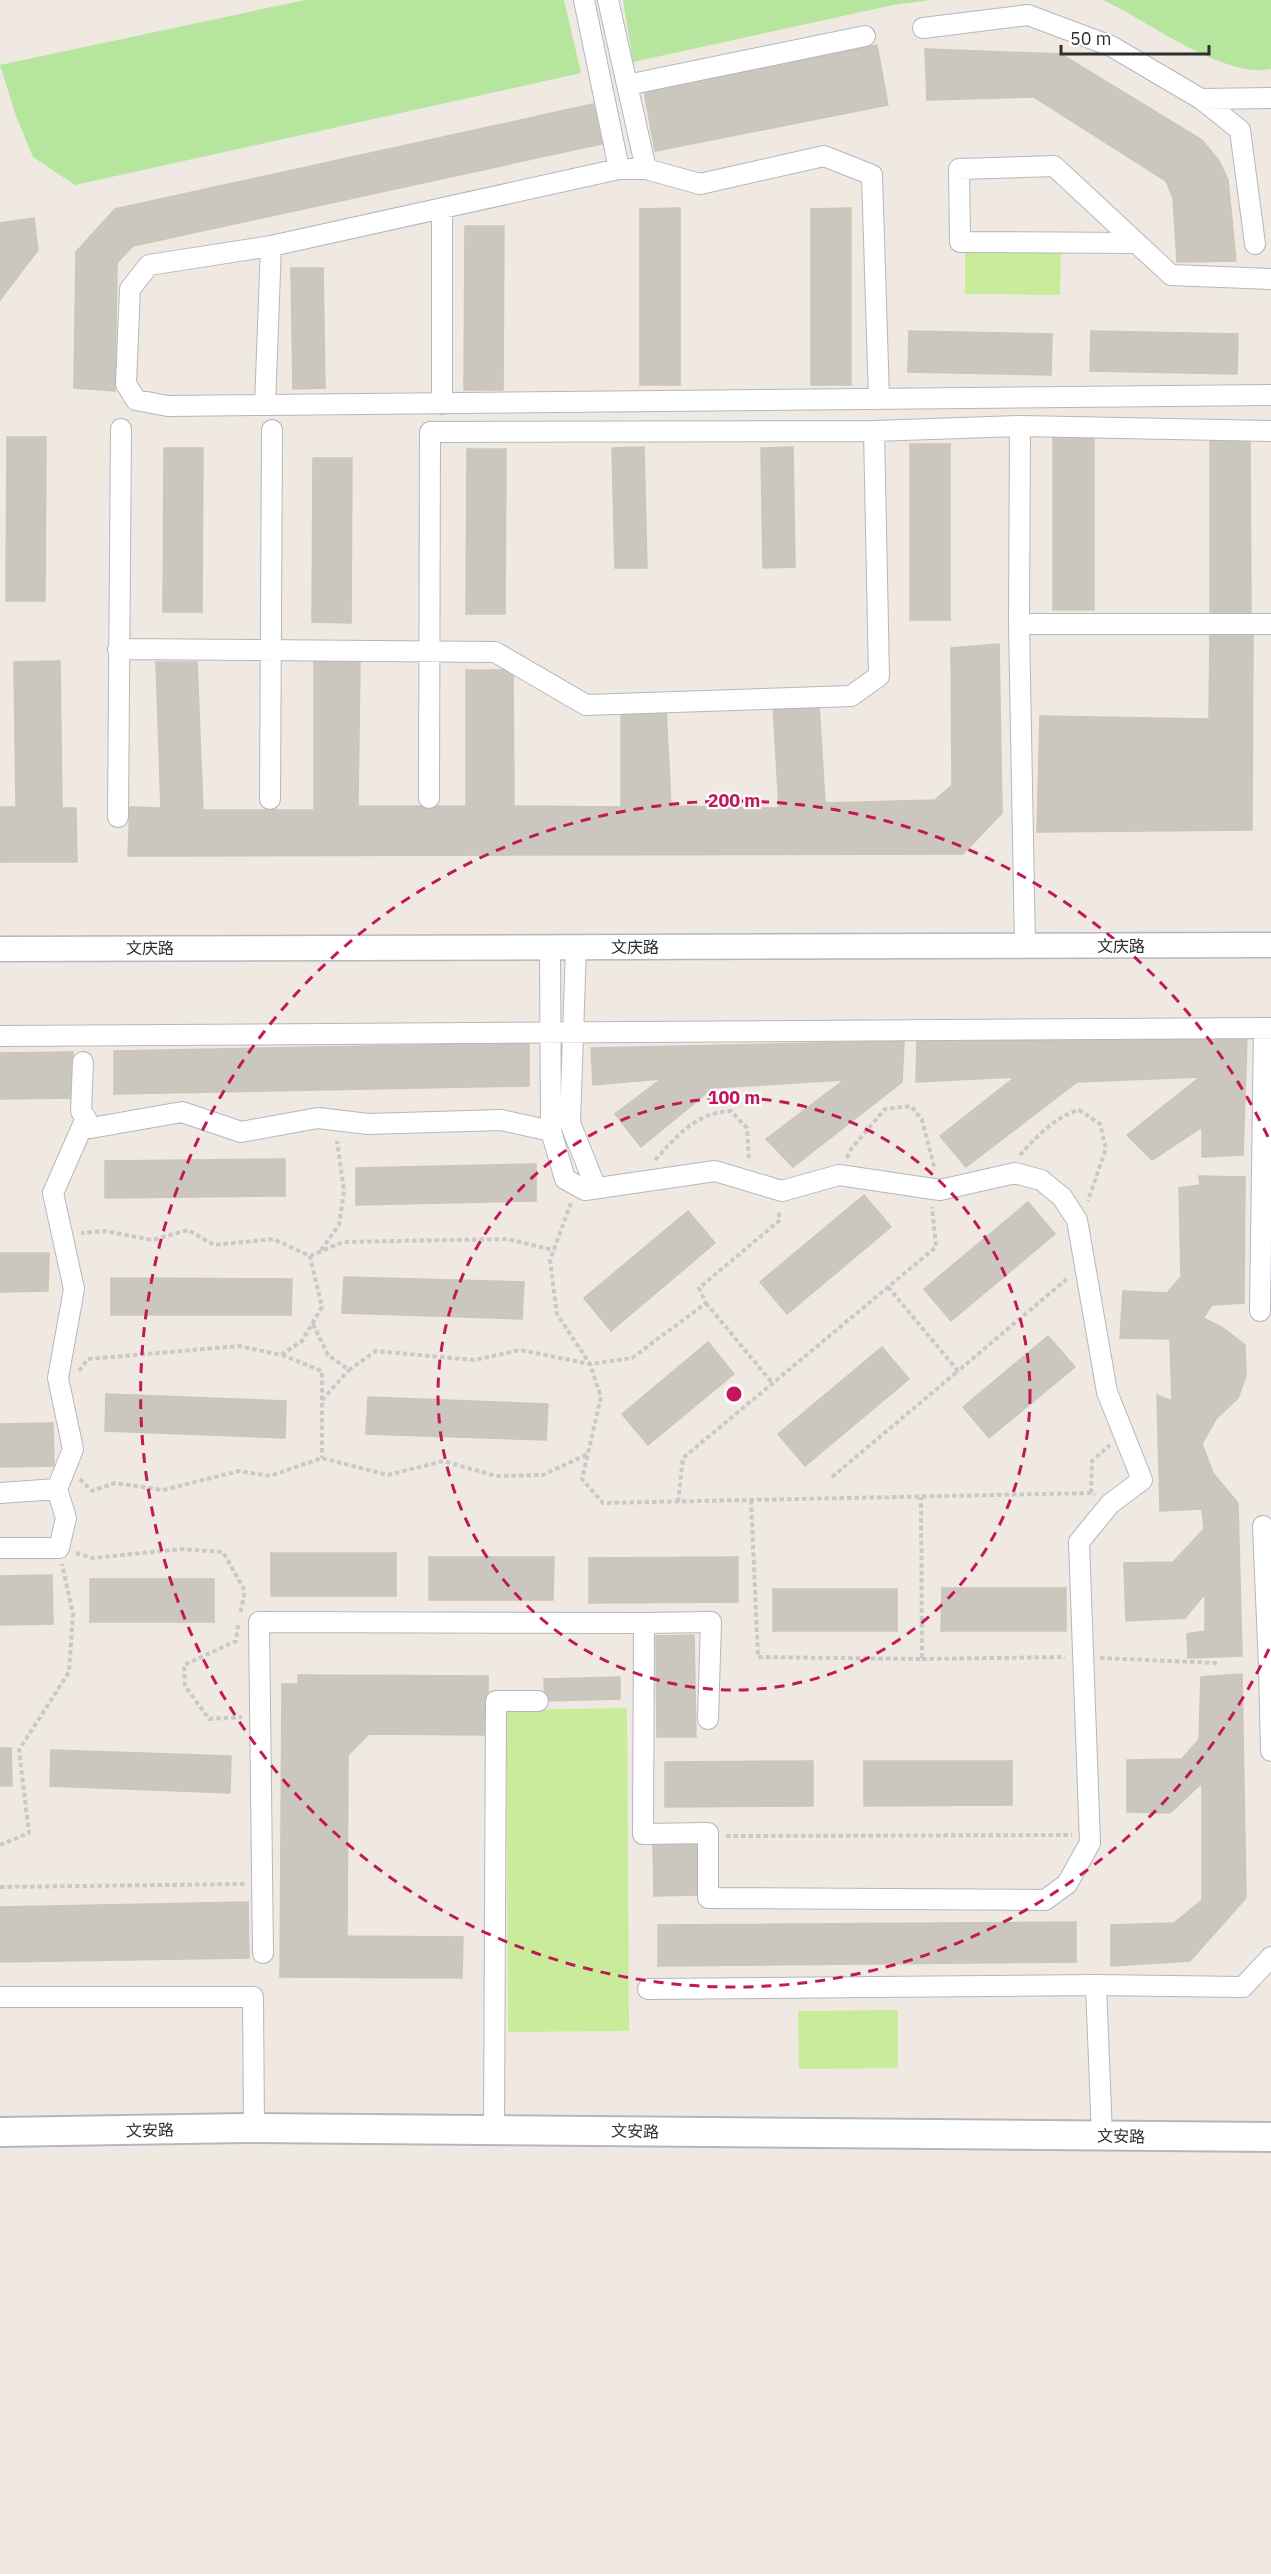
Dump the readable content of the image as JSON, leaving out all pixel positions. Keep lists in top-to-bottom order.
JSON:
{
  "streets": {
    "main road": ["文安路"],
    "street": ["文庆路"]
  },
  "scale_bar": "50 m",
  "rings": ["200 m", "100 m"]
}
